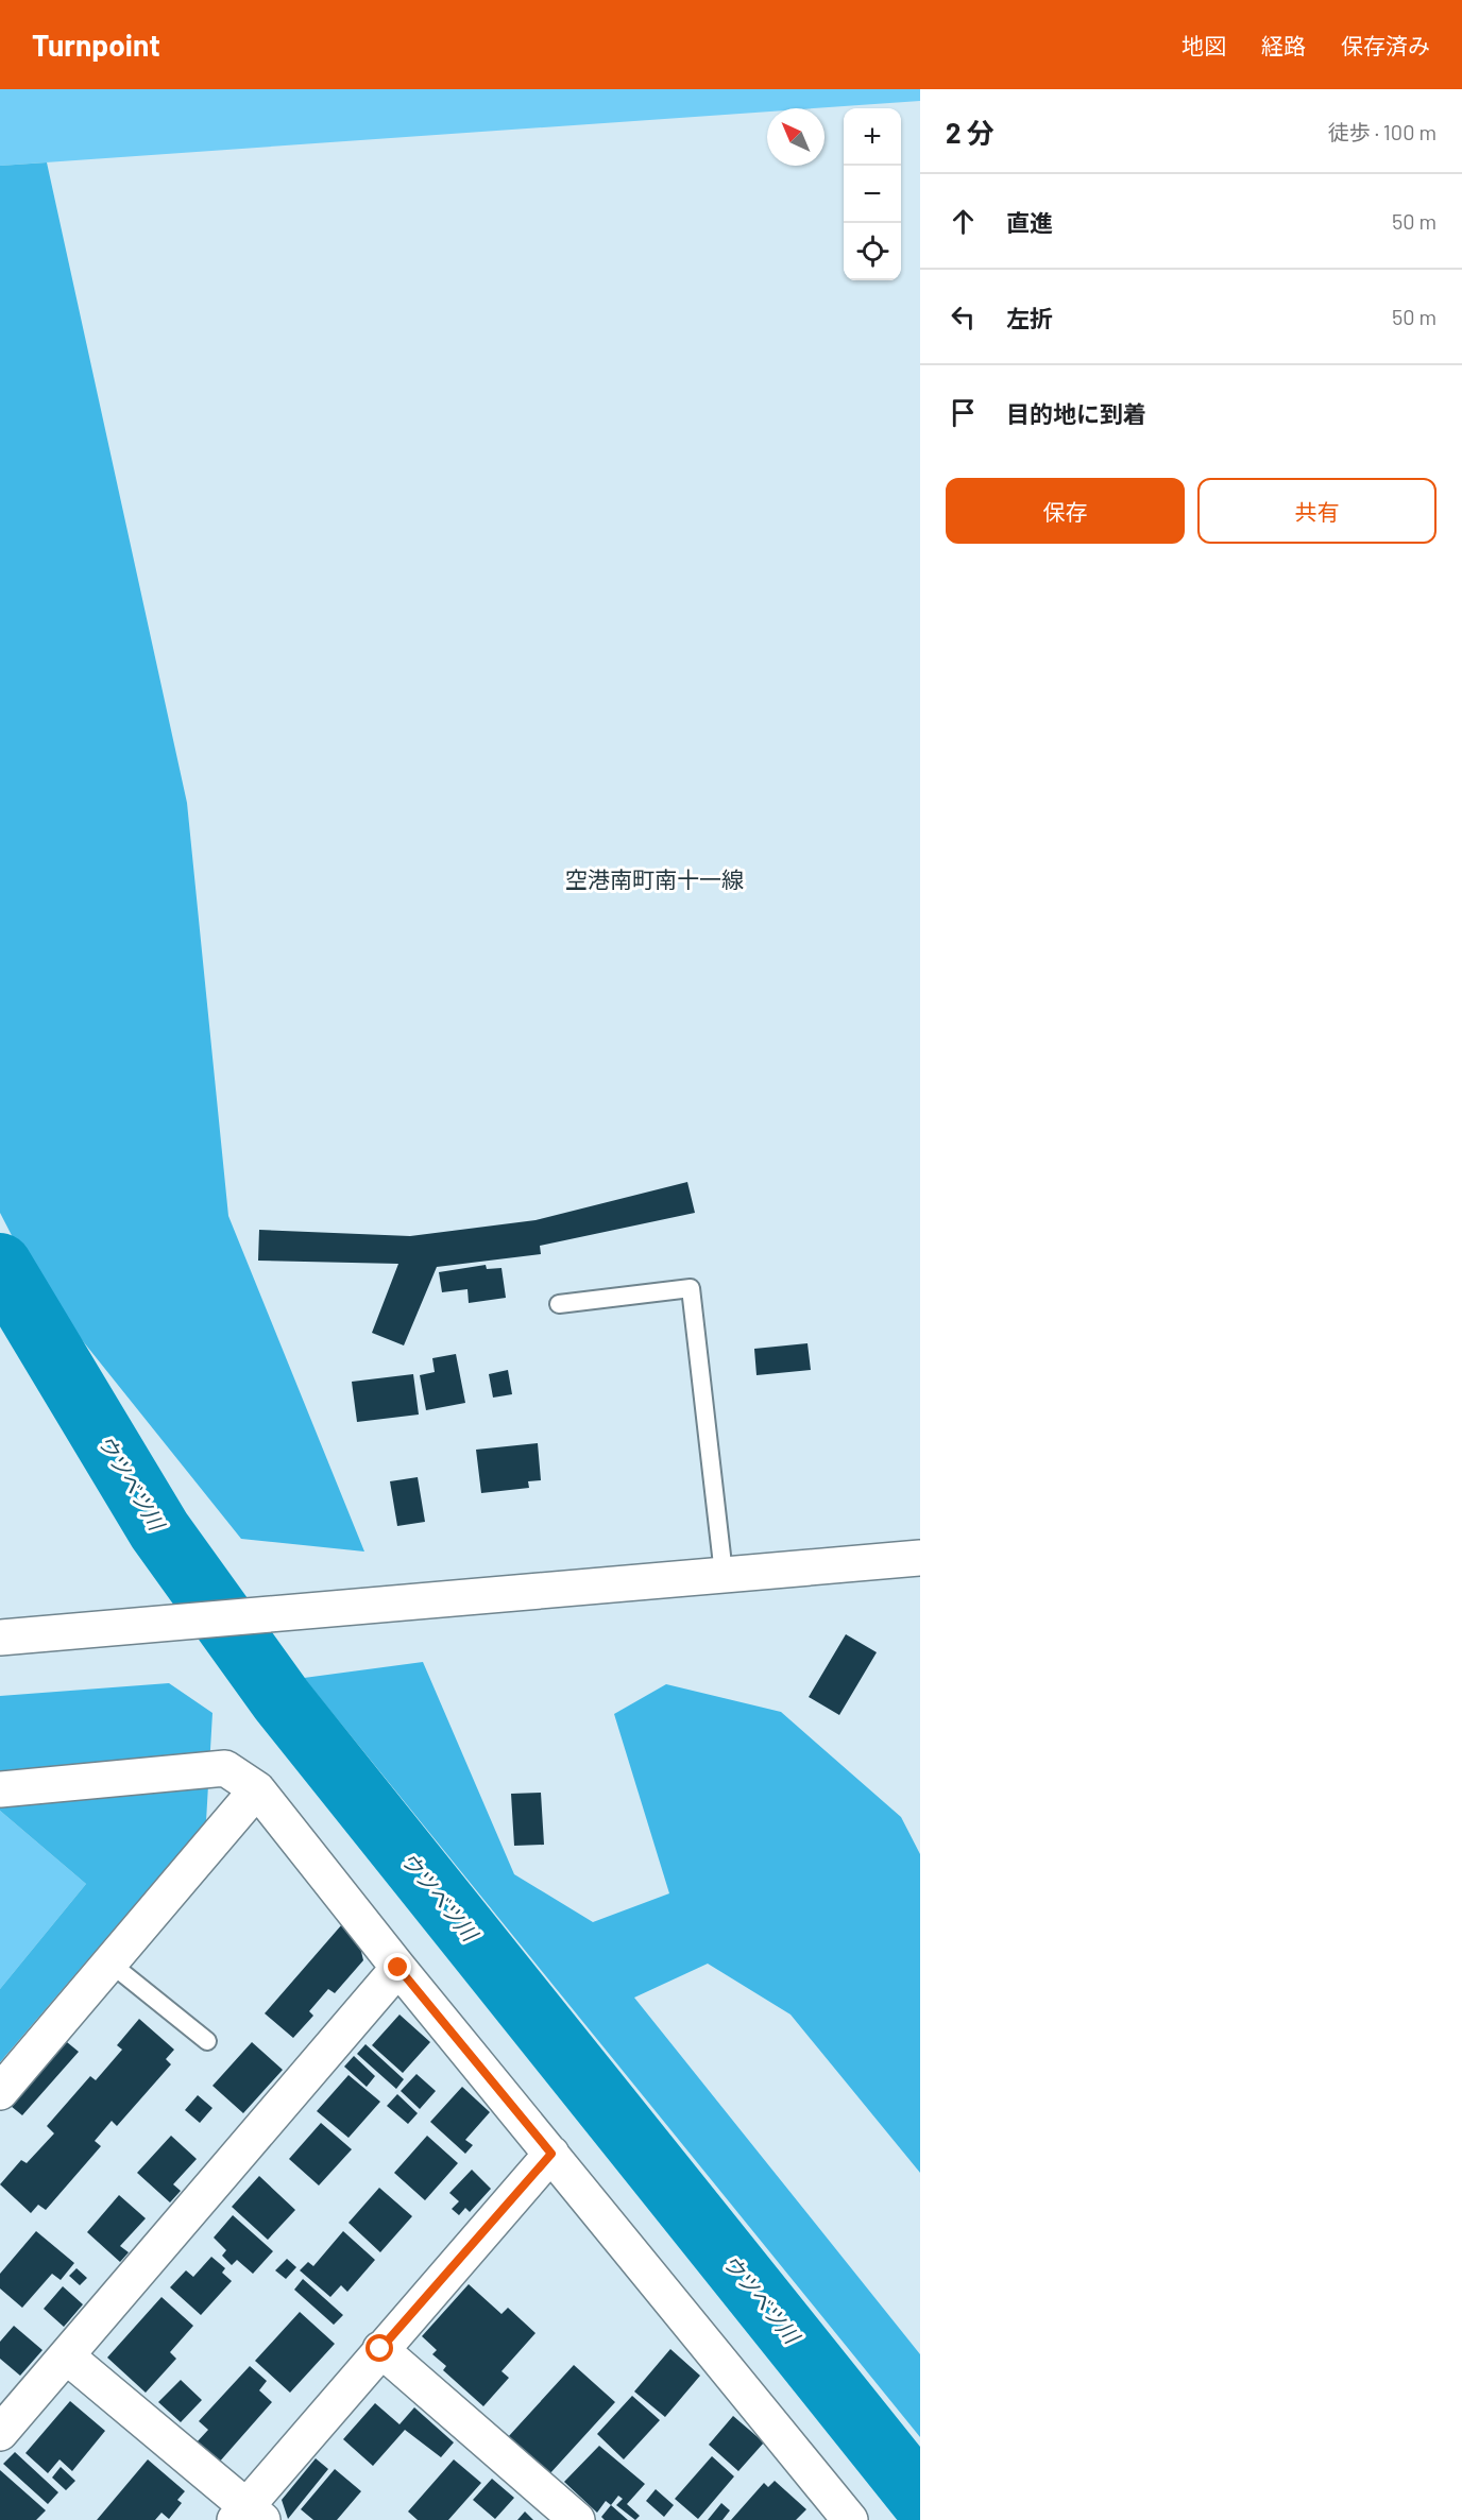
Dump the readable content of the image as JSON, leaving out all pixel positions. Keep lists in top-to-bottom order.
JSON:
{
  "districts": ["空港南町南十一線"],
  "water": ["ウツベツ川"],
  "north": "top left",
  "page": {
    "header": "Turnpoint",
    "nav": ["地図", "経路", "保存済み"],
    "heading": ["2 分", "徒歩 · 100 m"],
    "map_buttons": ["+", "−"],
    "list": [
      ["直進", "50 m"],
      ["左折", "50 m"],
      "目的地に到着"
    ],
    "buttons": ["保存", "共有"]
  }
}
